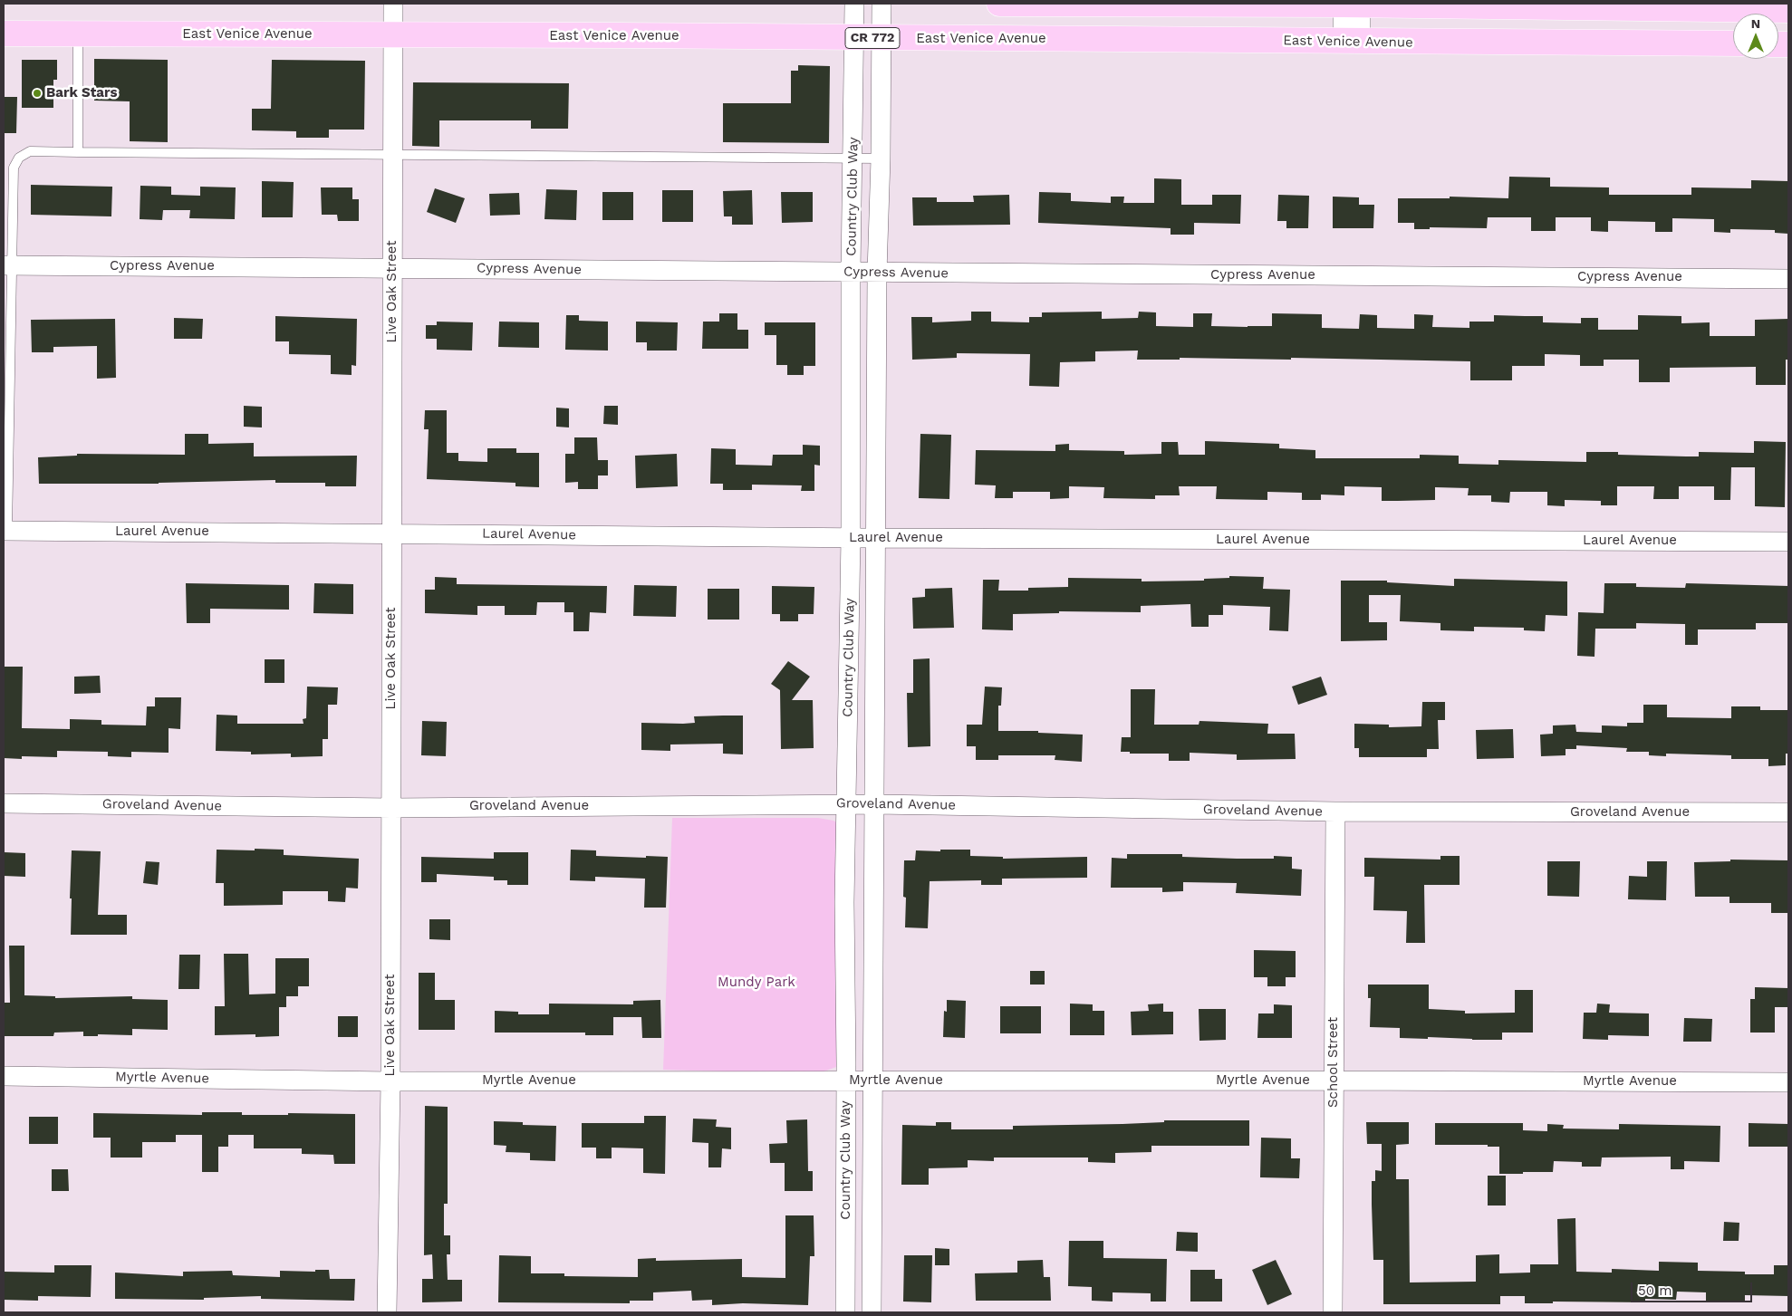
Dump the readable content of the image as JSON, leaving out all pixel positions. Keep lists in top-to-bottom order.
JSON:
{
  "streets": {
    "main road": ["East Venice Avenue", "CR 772"],
    "street": [
      "Country Club Way",
      "Cypress Avenue",
      "Live Oak Street",
      "Laurel Avenue",
      "Groveland Avenue",
      "School Street",
      "Myrtle Avenue"
    ]
  },
  "crossings": [
    ["East Venice Avenue", "Country Club Way"],
    ["East Venice Avenue", "Live Oak Street"],
    ["Country Club Way", "Cypress Avenue"],
    ["Country Club Way", "Laurel Avenue"],
    ["Country Club Way", "Groveland Avenue"],
    ["Country Club Way", "Myrtle Avenue"],
    ["Cypress Avenue", "Live Oak Street"],
    ["Live Oak Street", "Laurel Avenue"],
    ["Live Oak Street", "Groveland Avenue"],
    ["Live Oak Street", "Myrtle Avenue"],
    ["Groveland Avenue", "School Street"],
    ["School Street", "Myrtle Avenue"]
  ],
  "parks": ["Mundy Park"],
  "places": ["Bark Stars"],
  "scale_bar": "50 m",
  "north": "top"
}
